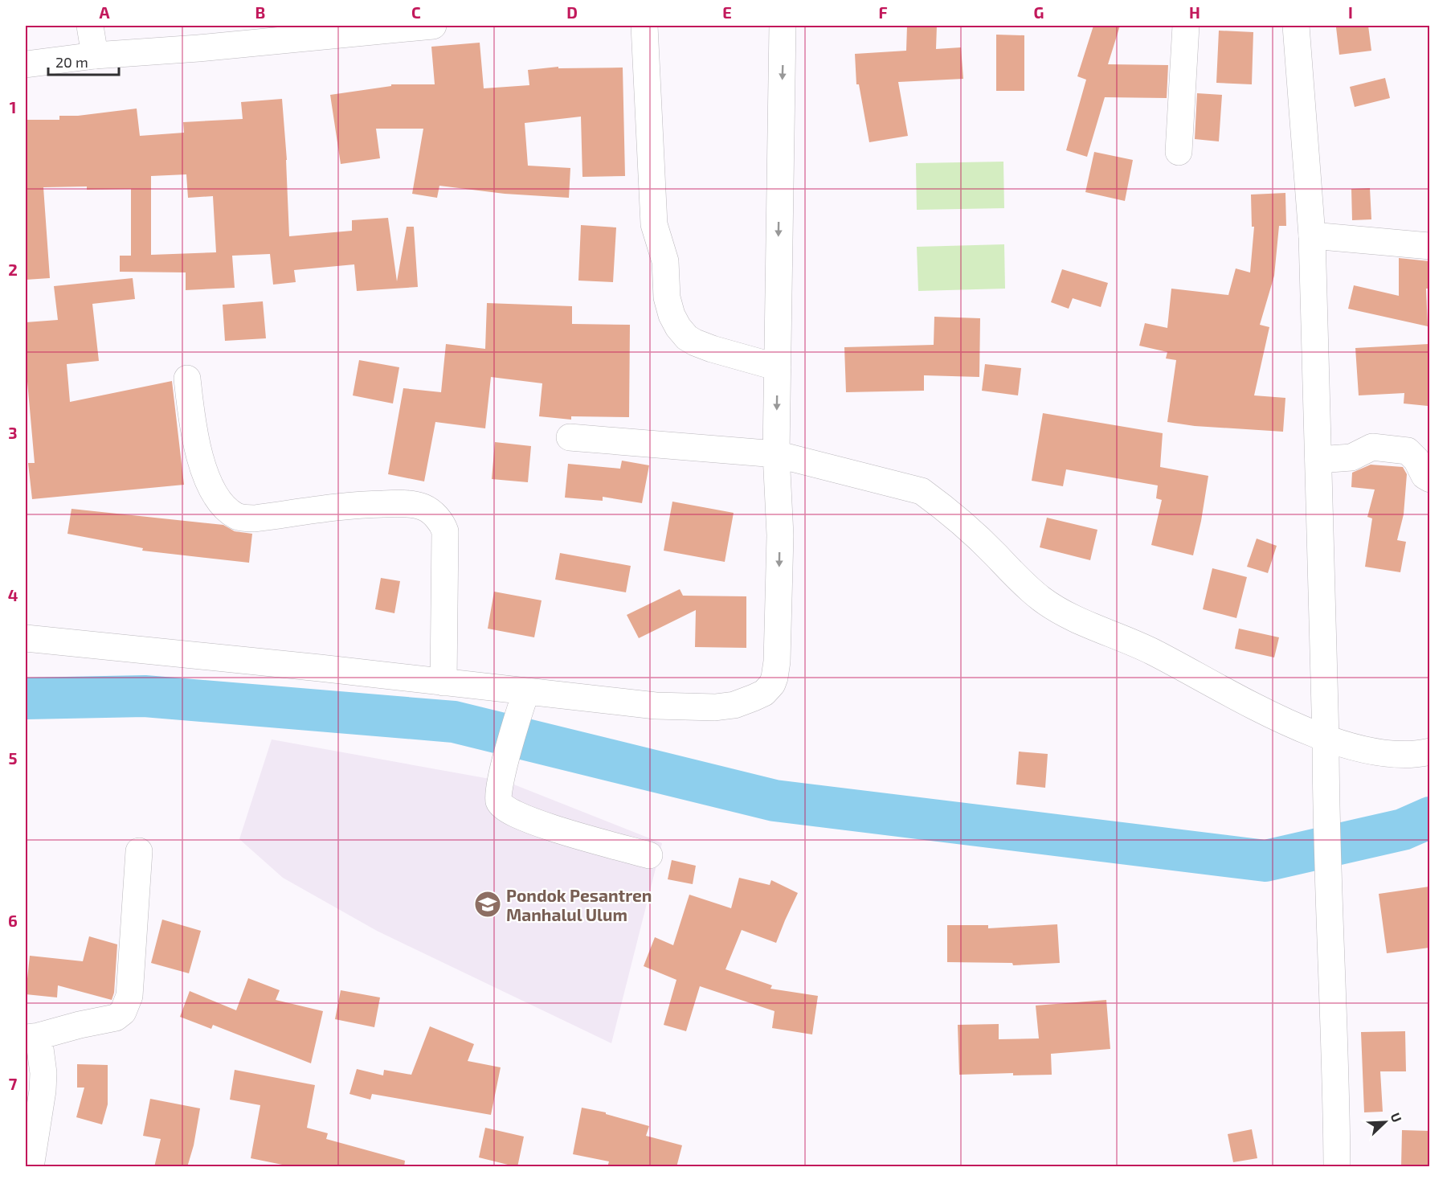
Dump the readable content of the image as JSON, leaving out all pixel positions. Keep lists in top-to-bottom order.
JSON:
{
  "places": {
    "school or university": ["Pondok Pesantren Manhalul Ulum"]
  },
  "scale_bar": "20 m",
  "north": "top right",
  "grid": {
    "columns": [
      "A",
      "B",
      "C",
      "D",
      "E",
      "F",
      "G",
      "H",
      "I"
    ],
    "rows": [
      "1",
      "2",
      "3",
      "4",
      "5",
      "6",
      "7"
    ]
  }
}
